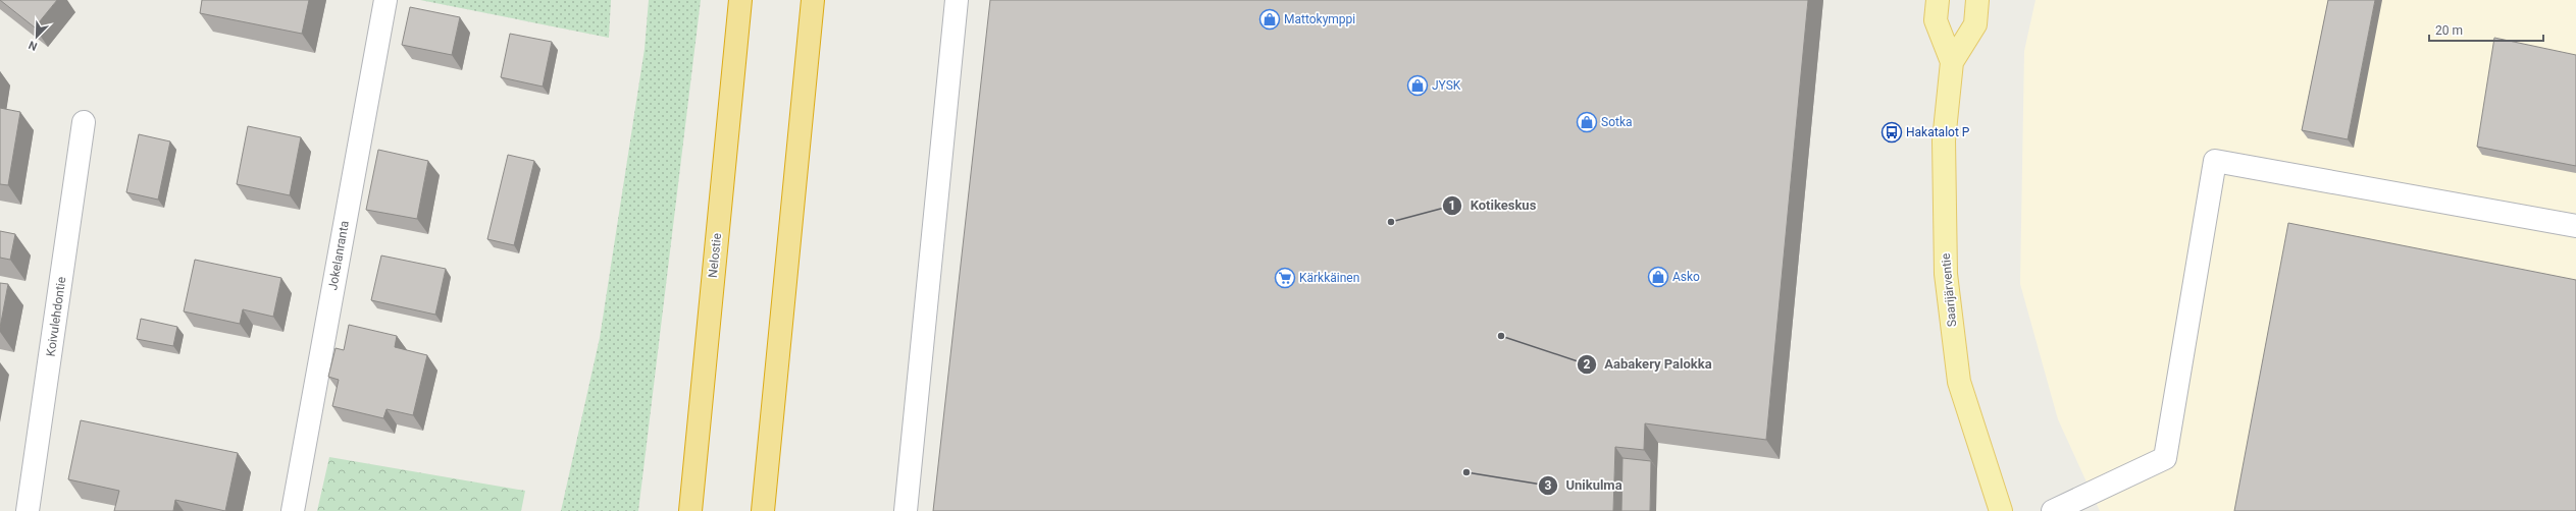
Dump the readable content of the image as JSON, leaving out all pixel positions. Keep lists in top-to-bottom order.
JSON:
{
  "streets": {
    "highway": ["Nelostie"],
    "main road": ["Saarijärventie"],
    "street": ["Jokelanranta", "Koivulehdontie"]
  },
  "places": {
    "shop": [
      "Mattokymppi",
      "JYSK",
      "Sotka",
      "Asko"
    ],
    "bus stop": ["Hakatalot P"],
    "other": ["Kotikeskus", "Aabakery Palokka", "Unikulma"],
    "supermarket": ["Kärkkäinen"]
  },
  "scale_bar": "20 m",
  "north": "bottom left"
}
